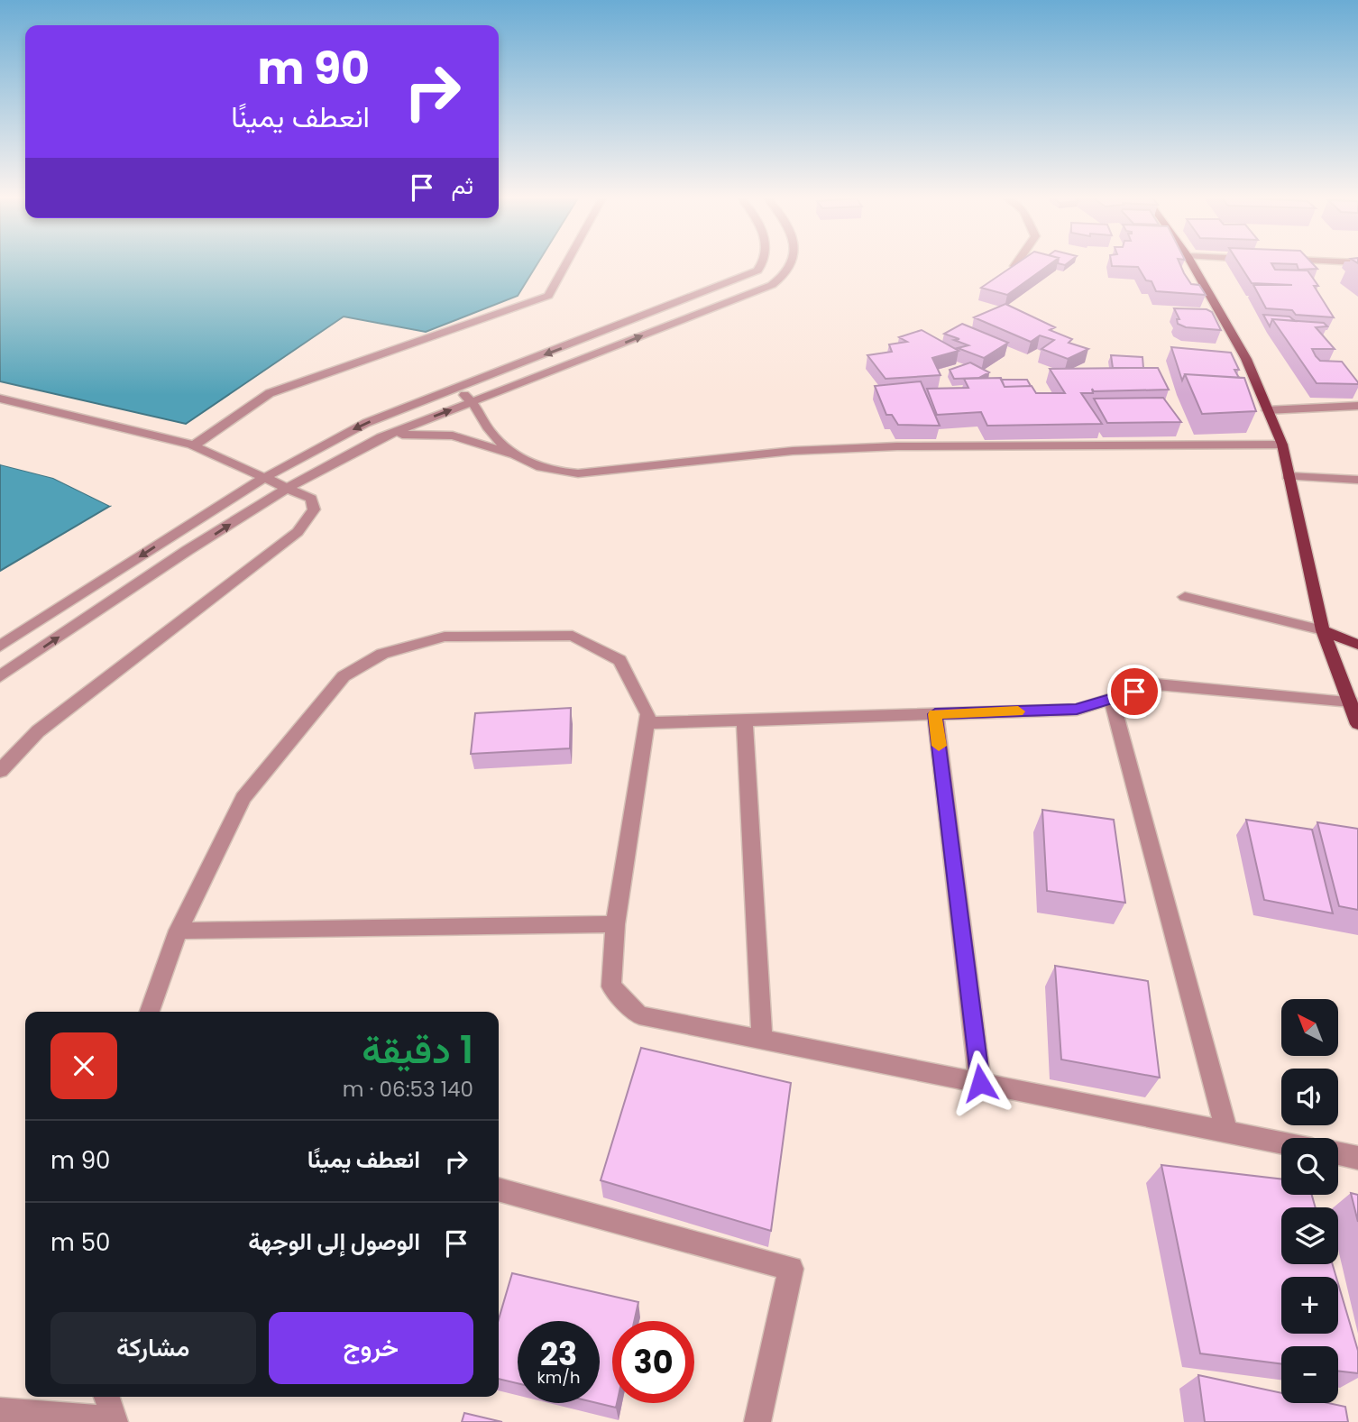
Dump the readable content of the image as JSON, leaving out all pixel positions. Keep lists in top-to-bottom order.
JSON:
{
  "north": "top left",
  "page": {
    "turn": ["90 m", "انعطف يمينًا"],
    "then": "ثم",
    "map_buttons": ["+", "−"],
    "heading": ["1 دقيقة", "140 m · 06:53"],
    "list": [
      {
        "name": "انعطف يمينًا",
        "value": "90 m"
      },
      {
        "name": "الوصول إلى الوجهة",
        "value": "50 m"
      }
    ],
    "buttons": ["خروج", "مشاركة"],
    "speed": "23 km/h",
    "limit": "30"
  }
}
